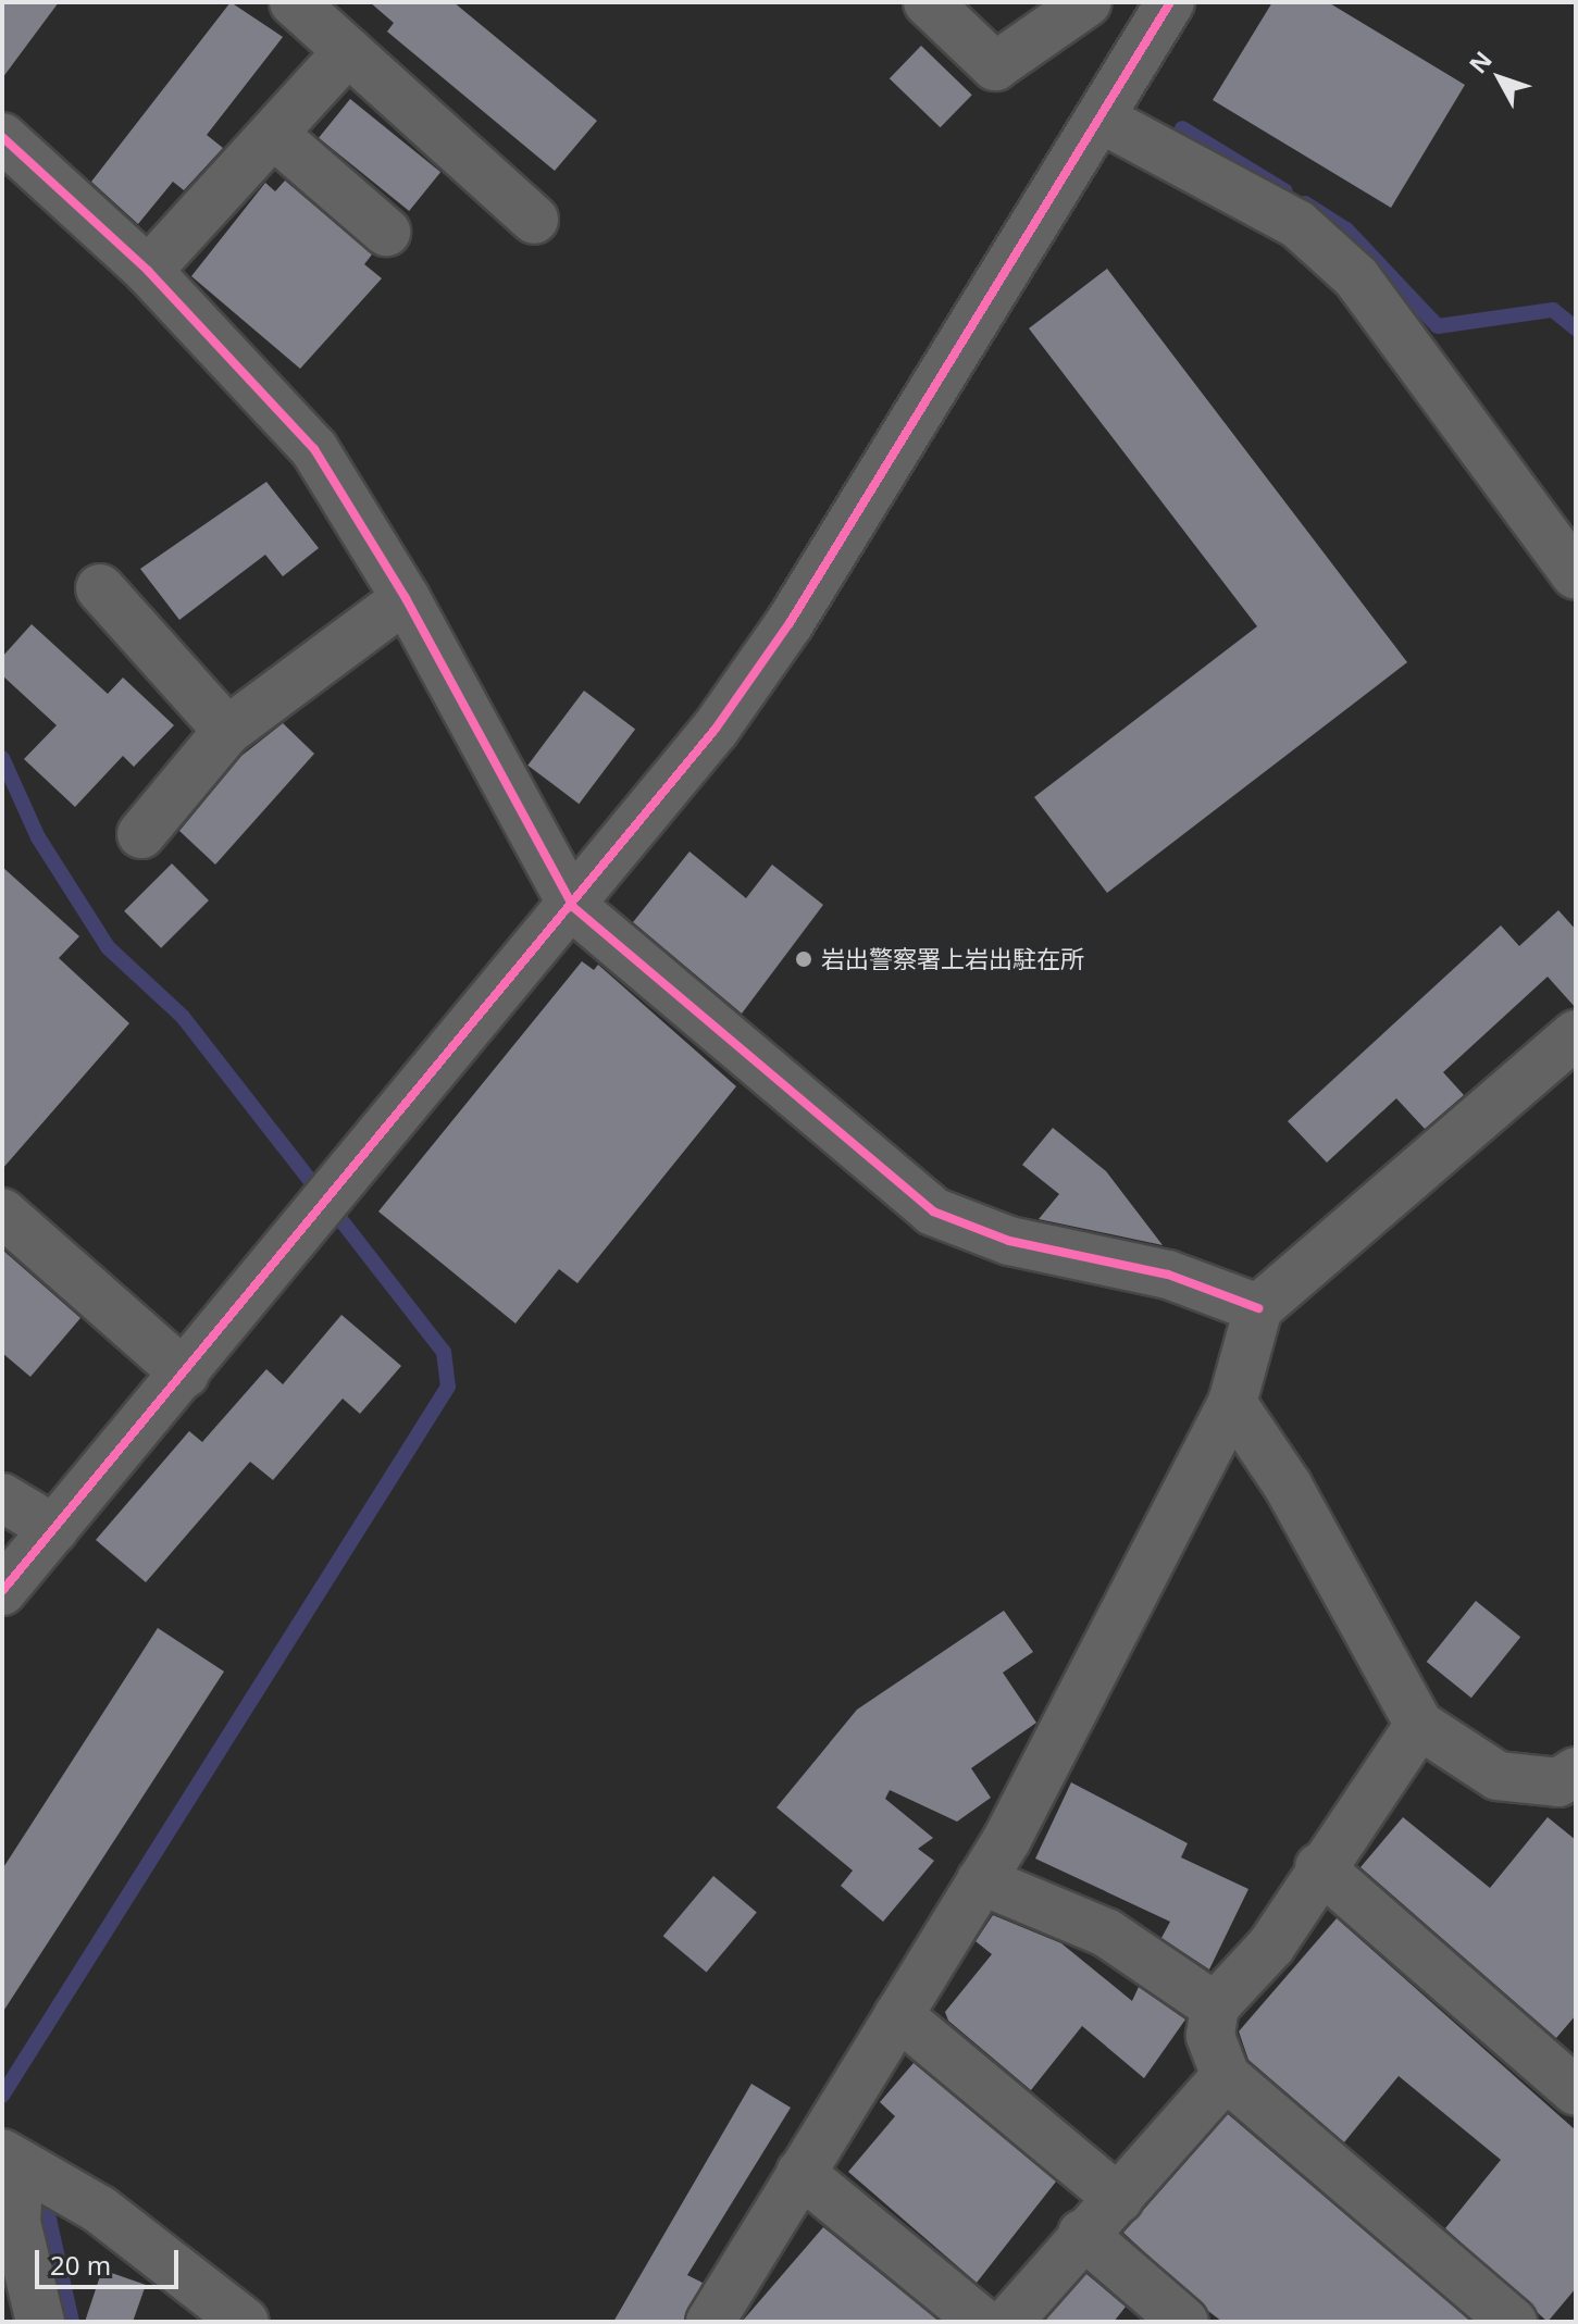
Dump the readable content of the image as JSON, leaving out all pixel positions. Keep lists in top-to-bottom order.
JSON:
{
  "places": ["岩出警察署上岩出駐在所"],
  "scale_bar": "20 m",
  "north": "top left"
}
